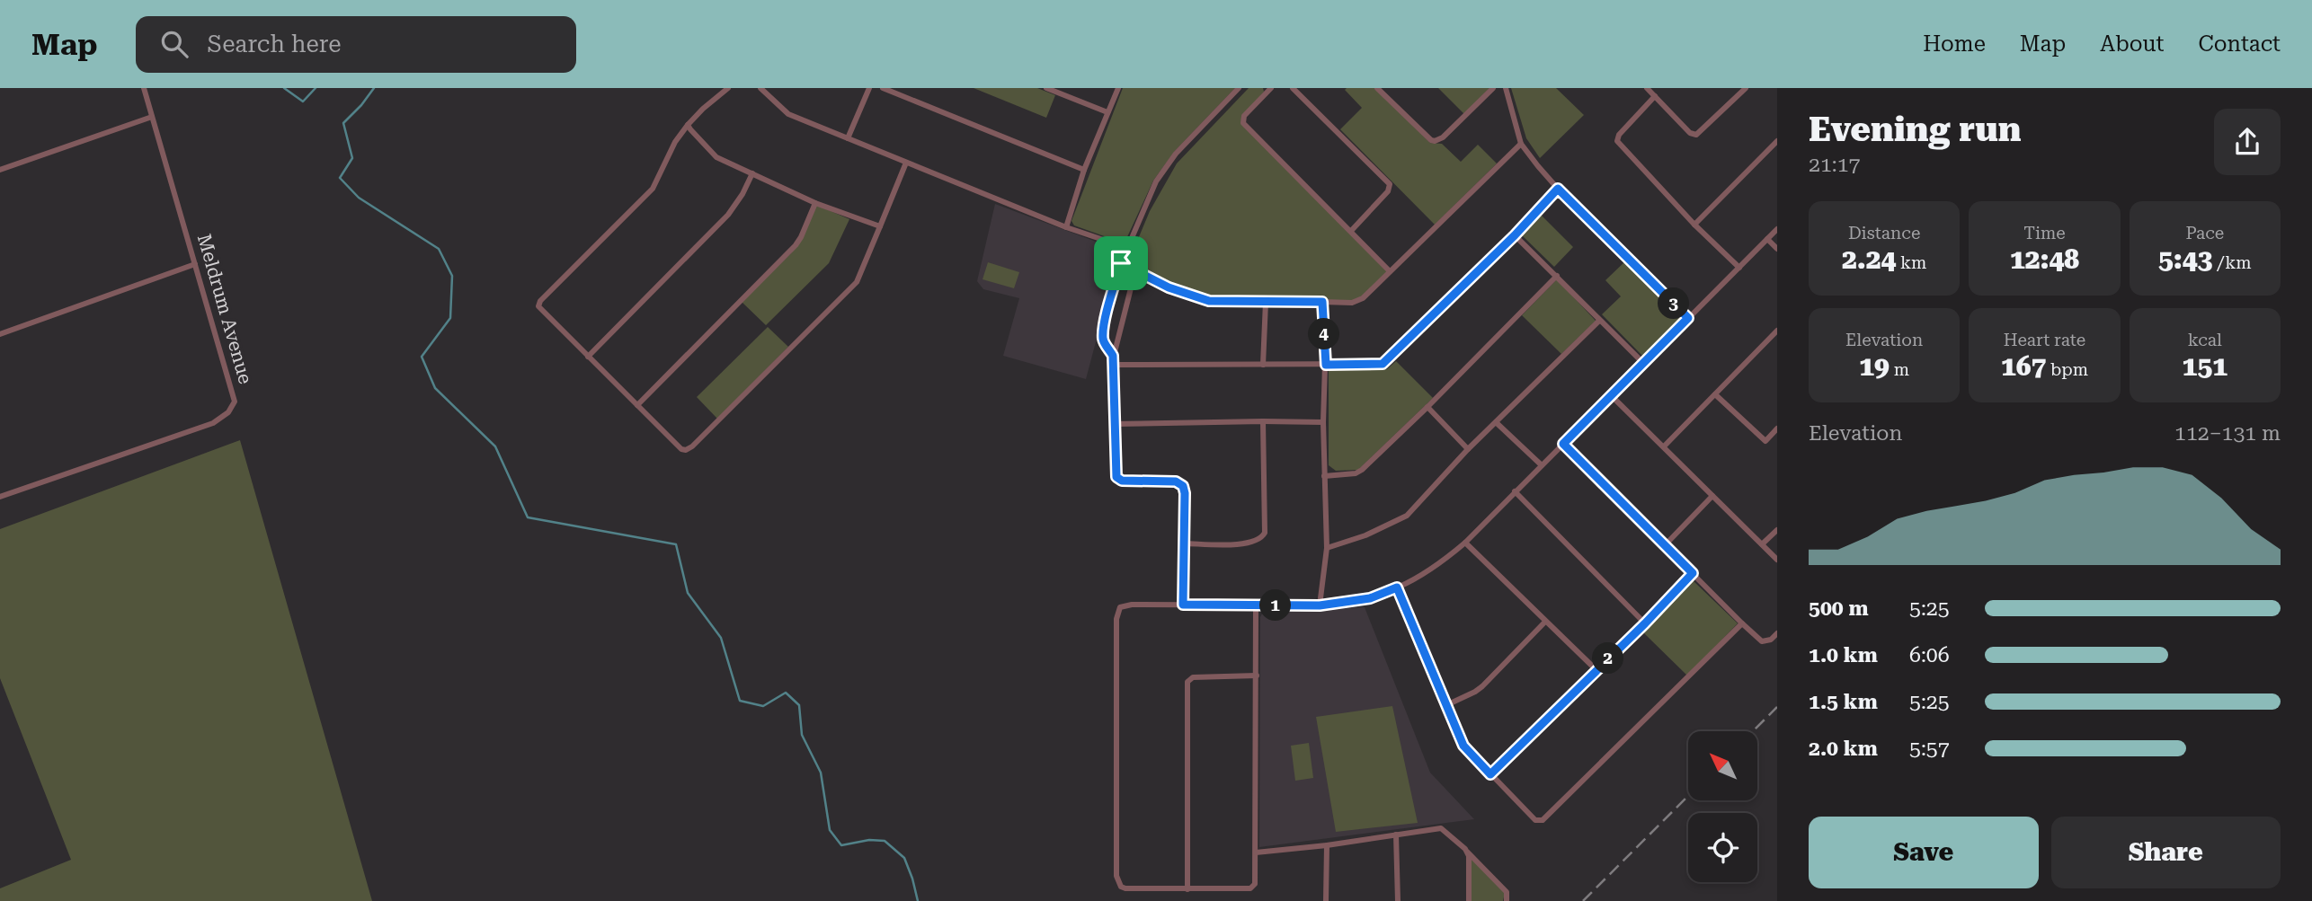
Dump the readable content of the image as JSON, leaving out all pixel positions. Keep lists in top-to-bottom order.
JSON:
{
  "streets": {
    "street": ["Meldrum Avenue"]
  },
  "north": "top left",
  "page": {
    "header": "Map",
    "search": "Search here",
    "nav": [
      "Home",
      "Map",
      "About",
      "Contact"
    ],
    "heading": ["Evening run", "21:17"],
    "stats": [
      ["Distance", "2.24 km"],
      ["Time", "12:48"],
      ["Pace", "5:43 /km"],
      ["Elevation", "19 m"],
      ["Heart rate", "167 bpm"],
      ["kcal", "151"]
    ],
    "pins": [
      "3",
      "4",
      "1",
      "2"
    ],
    "chart": ["Elevation", "112–131 m"],
    "list": [
      {
        "name": "500 m",
        "note": "5:25"
      },
      {
        "name": "1.0 km",
        "note": "6:06"
      },
      {
        "name": "1.5 km",
        "note": "5:25"
      },
      {
        "name": "2.0 km",
        "note": "5:57"
      }
    ],
    "buttons": ["Save", "Share"]
  }
}
